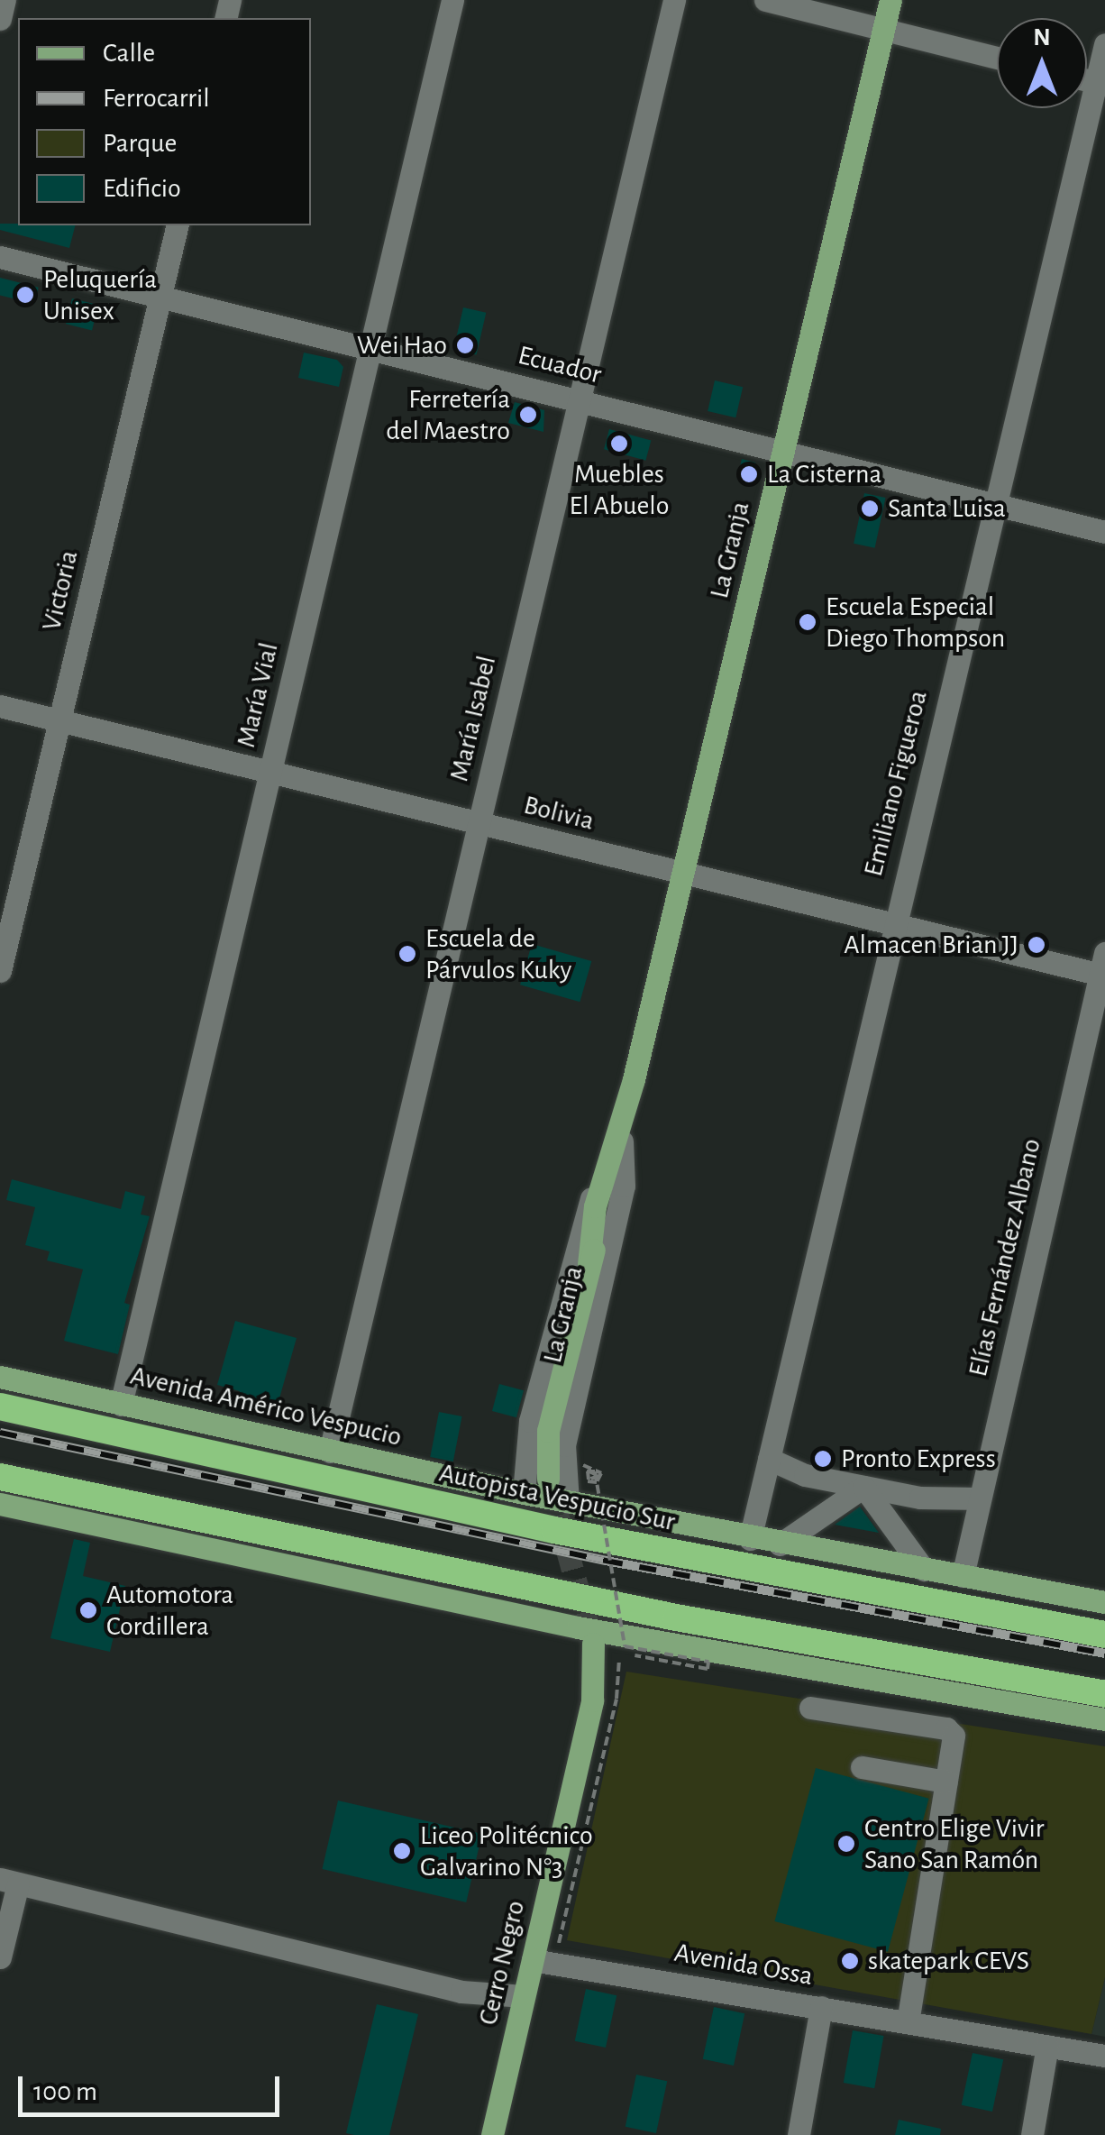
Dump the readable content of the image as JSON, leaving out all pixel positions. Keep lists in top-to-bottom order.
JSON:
{
  "streets": {
    "highway": ["Autopista Vespucio Sur"],
    "main road": ["La Granja", "Avenida Américo Vespucio", "Cerro Negro"],
    "street": [
      "Ecuador",
      "Victoria",
      "María Vial",
      "María Isabel",
      "Emiliano Figueroa",
      "Bolivia",
      "Elías Fernández Albano",
      "Avenida Ossa"
    ]
  },
  "crossings": [
    ["Ecuador", "La Granja"],
    ["Ecuador", "Victoria"],
    ["Ecuador", "María Vial"],
    ["Ecuador", "María Isabel"],
    ["Ecuador", "Emiliano Figueroa"],
    ["La Granja", "Bolivia"],
    ["La Granja", "Avenida Américo Vespucio"],
    ["Victoria", "Bolivia"],
    ["María Vial", "Bolivia"],
    ["María Vial", "Avenida Américo Vespucio"],
    ["María Isabel", "Bolivia"],
    ["María Isabel", "Avenida Américo Vespucio"],
    ["Emiliano Figueroa", "Bolivia"],
    ["Emiliano Figueroa", "Avenida Américo Vespucio"],
    ["Bolivia", "Elías Fernández Albano"],
    ["Elías Fernández Albano", "Avenida Américo Vespucio"],
    ["Cerro Negro", "Avenida Ossa"]
  ],
  "places": [
    "Peluquería Unisex",
    "Wei Hao",
    "Ferretería del Maestro",
    "Muebles El Abuelo",
    "La Cisterna",
    "Santa Luisa",
    "Escuela Especial Diego Thompson",
    "Almacen Brian JJ",
    "Escuela de Párvulos Kuky",
    "Pronto Express",
    "Automotora Cordillera",
    "Centro Elige Vivir Sano San Ramón",
    "Liceo Politécnico Galvarino N°3",
    "skatepark CEVS"
  ],
  "legend": [
    "Calle",
    "Ferrocarril",
    "Parque",
    "Edificio"
  ],
  "scale_bar": "100 m",
  "north": "top"
}
